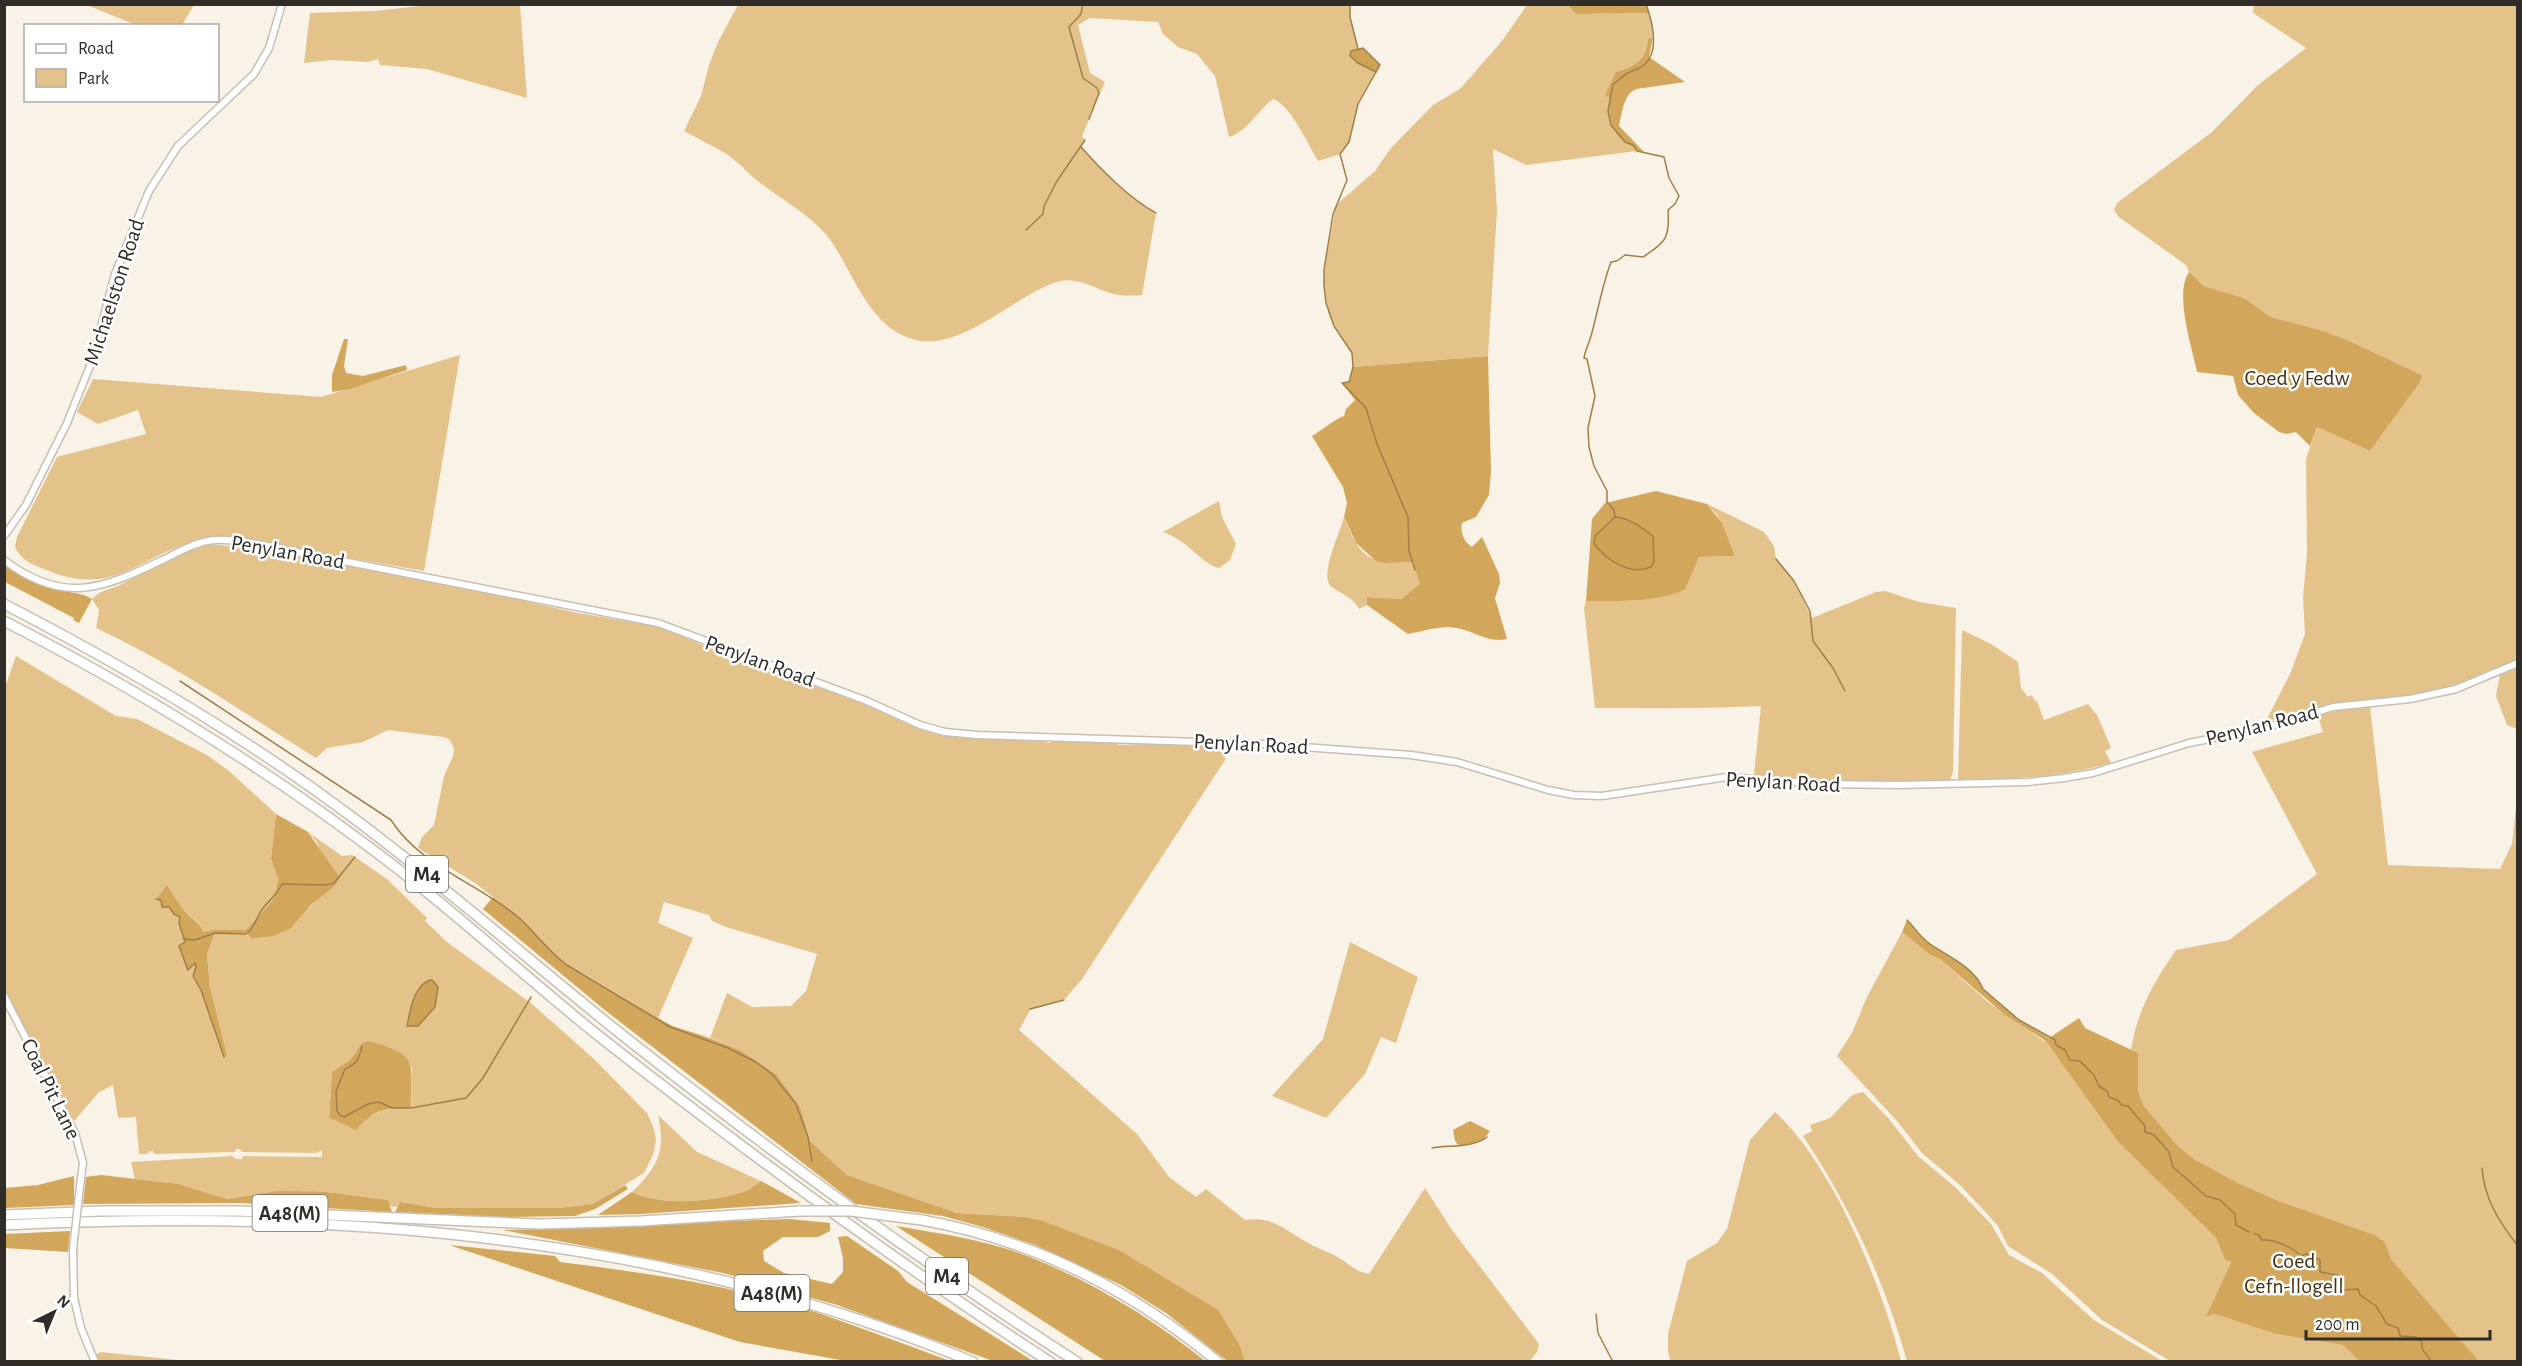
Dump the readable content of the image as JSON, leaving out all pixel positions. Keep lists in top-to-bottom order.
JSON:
{
  "streets": {
    "highway": ["M4", "A48(M)"],
    "street": ["Michaelston Road", "Penylan Road", "Coal Pit Lane"]
  },
  "parks": ["Coed y Fedw", "Coed Cefn-llogell"],
  "legend": ["Road", "Park"],
  "scale_bar": "200 m",
  "north": "top right"
}
